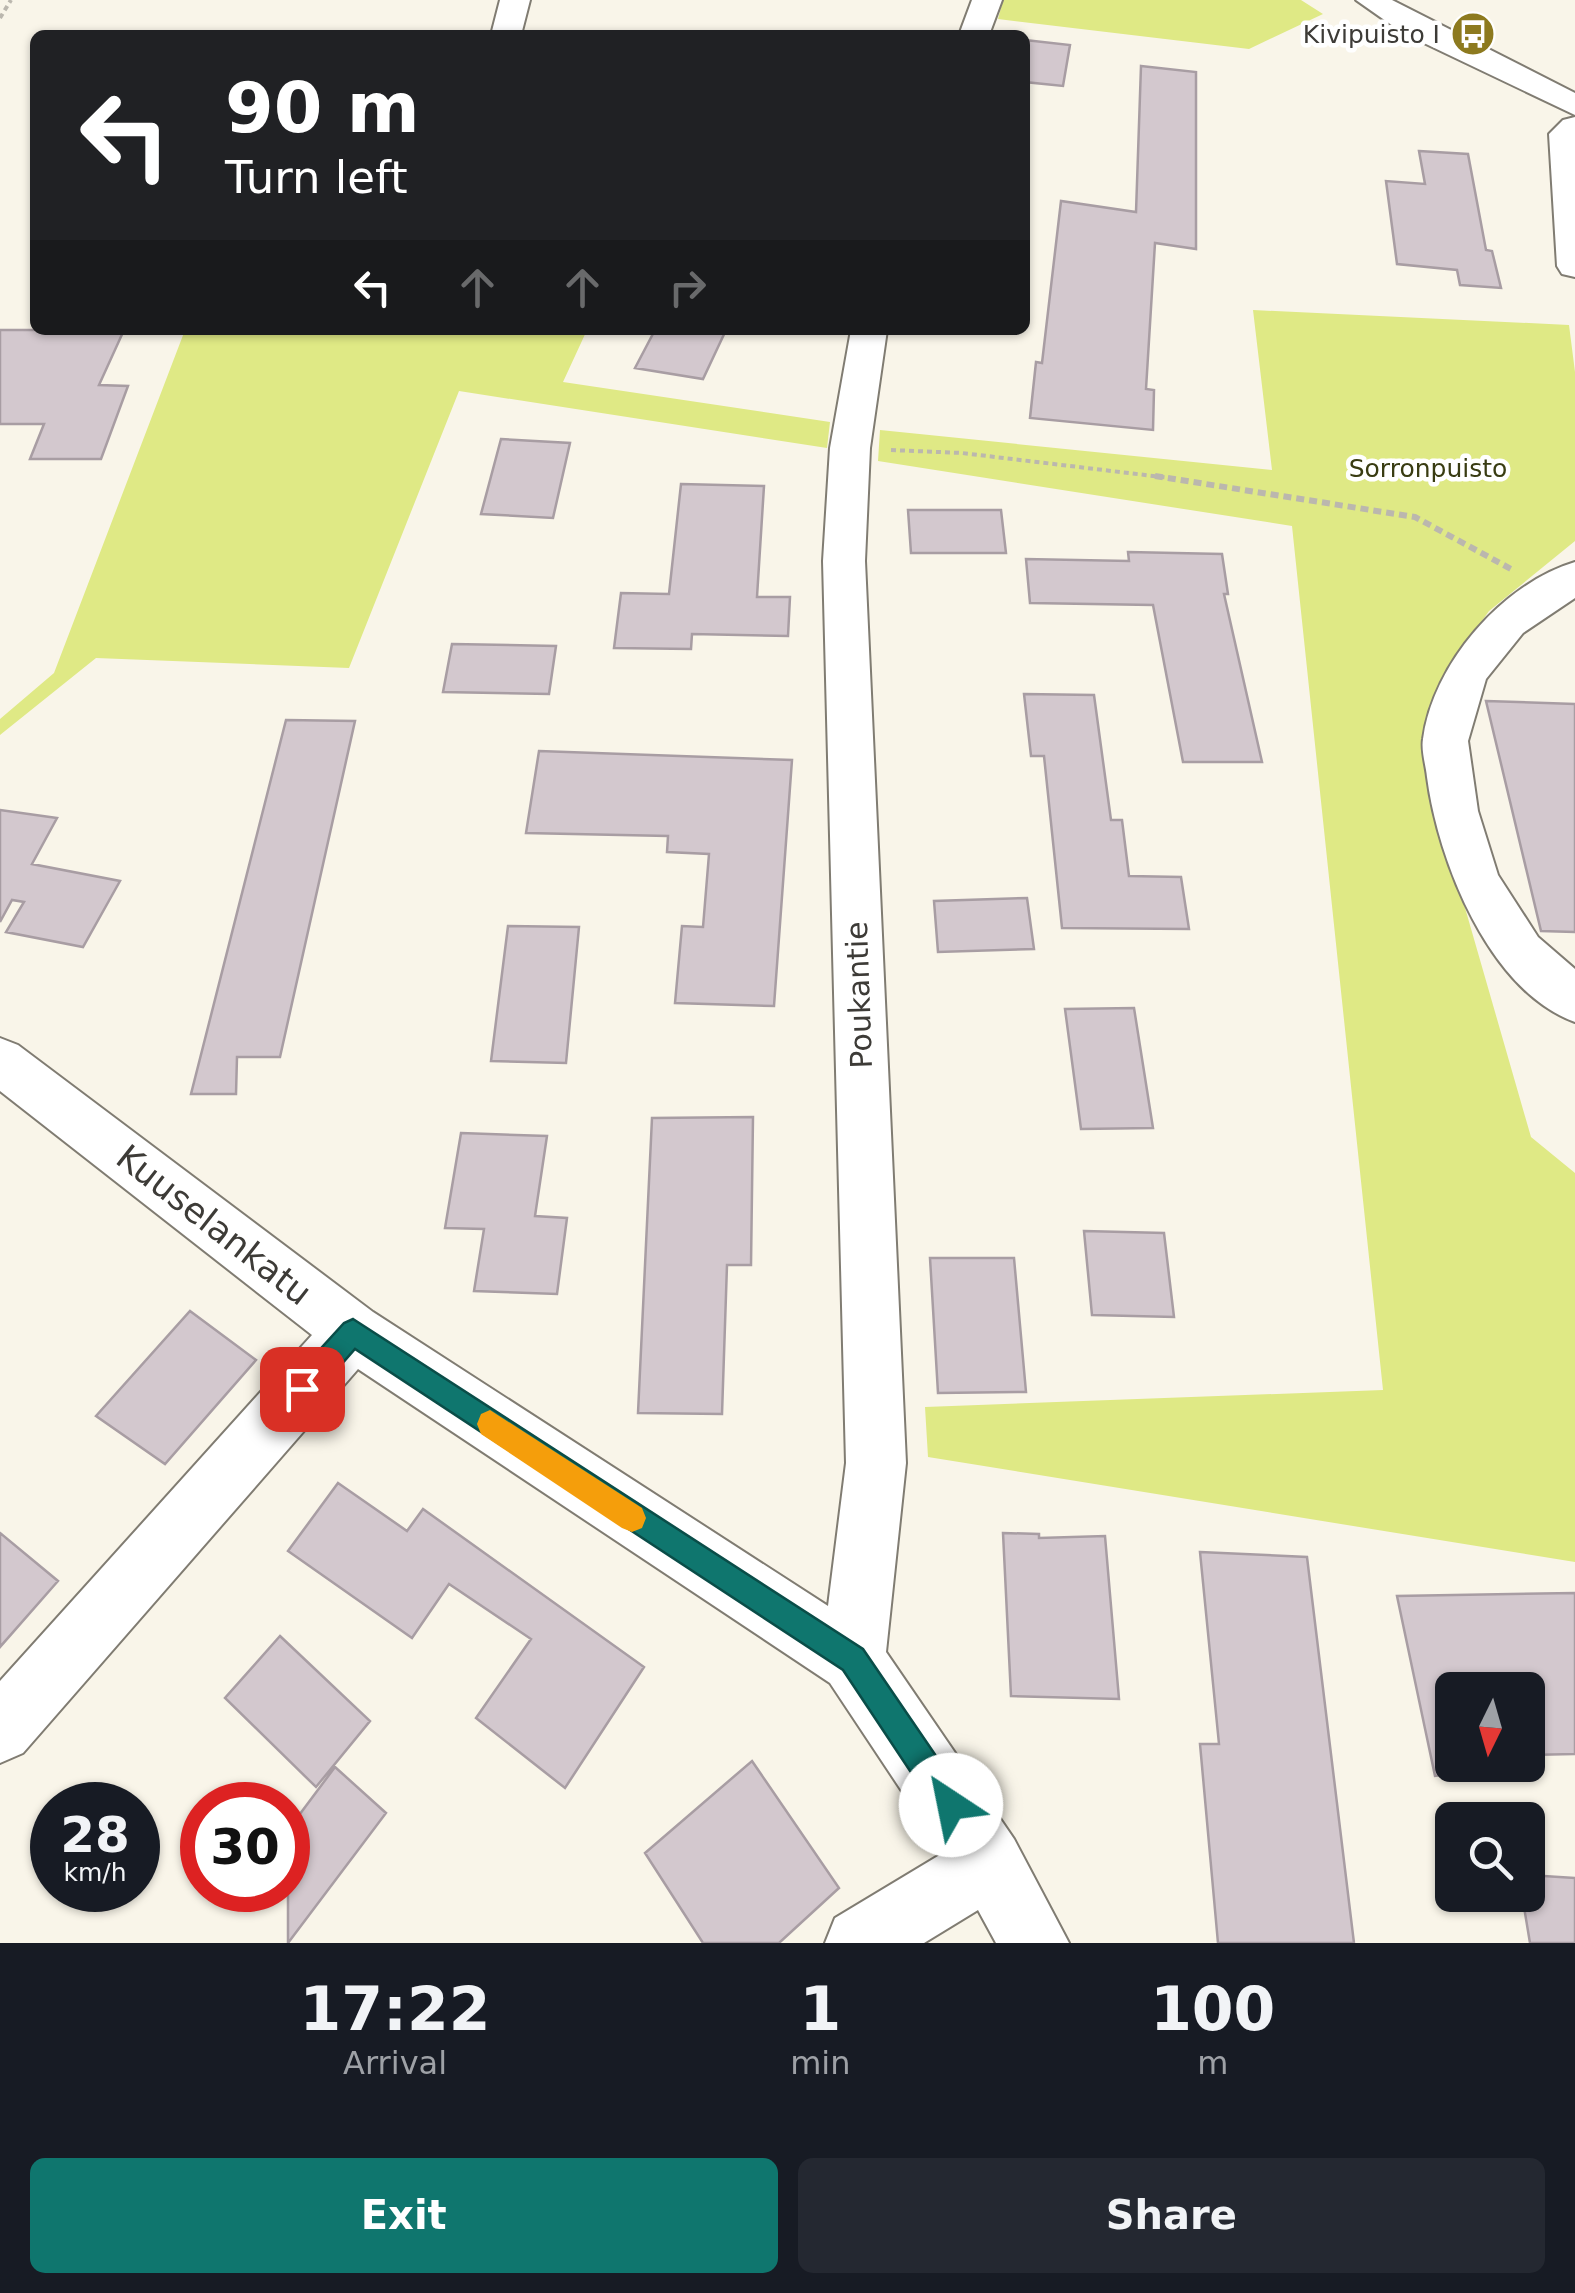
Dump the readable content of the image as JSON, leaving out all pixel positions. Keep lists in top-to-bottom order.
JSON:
{
  "streets": {
    "street": ["Poukantie", "Kuuselankatu"]
  },
  "crossings": [
    ["Poukantie", "Kuuselankatu"]
  ],
  "parks": ["Sorronpuisto"],
  "places": {
    "bus stop": ["Kivipuisto I"]
  },
  "north": "bottom",
  "page": {
    "turn": ["90 m", "Turn left"],
    "speed": "28 km/h",
    "limit": "30",
    "eta": [
      "17:22",
      "Arrival",
      "1",
      "min",
      "100",
      "m"
    ],
    "buttons": ["Exit", "Share"]
  }
}
